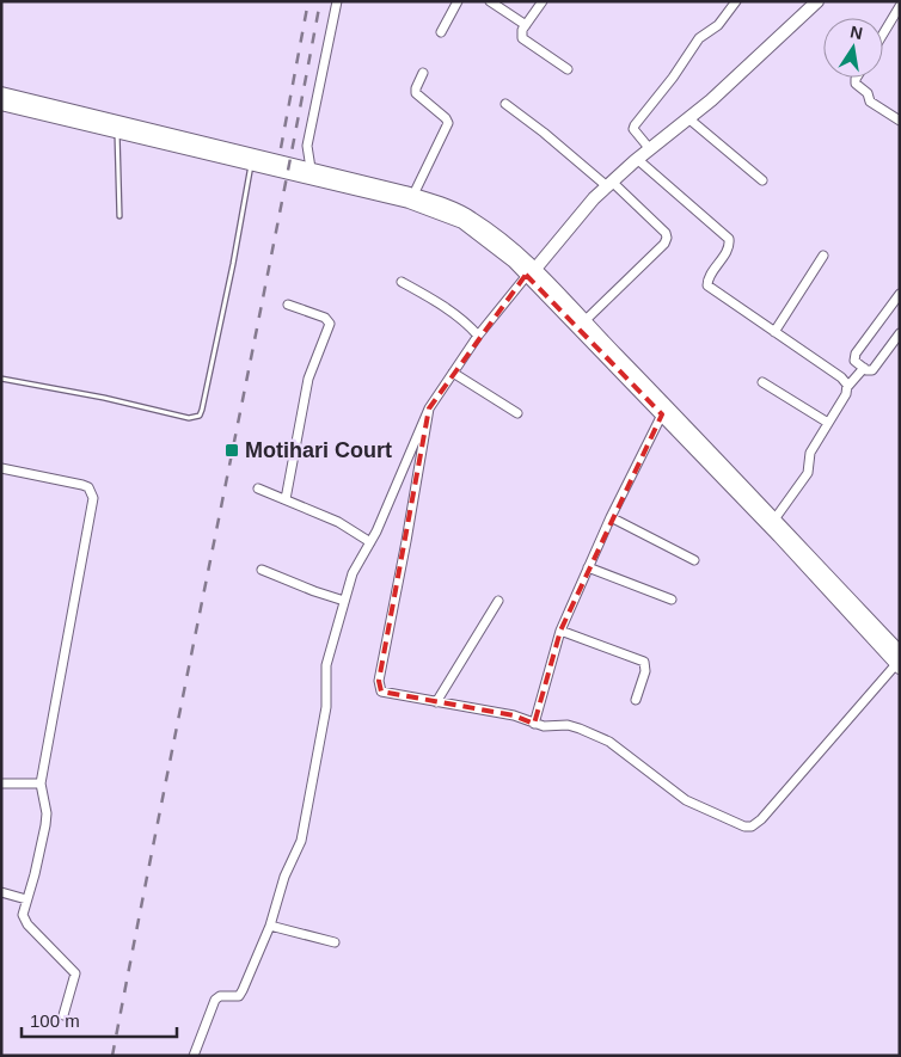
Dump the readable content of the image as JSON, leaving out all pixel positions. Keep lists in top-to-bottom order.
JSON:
{
  "places": {
    "transit": ["Motihari Court"]
  },
  "scale_bar": "100 m",
  "north": "top"
}
